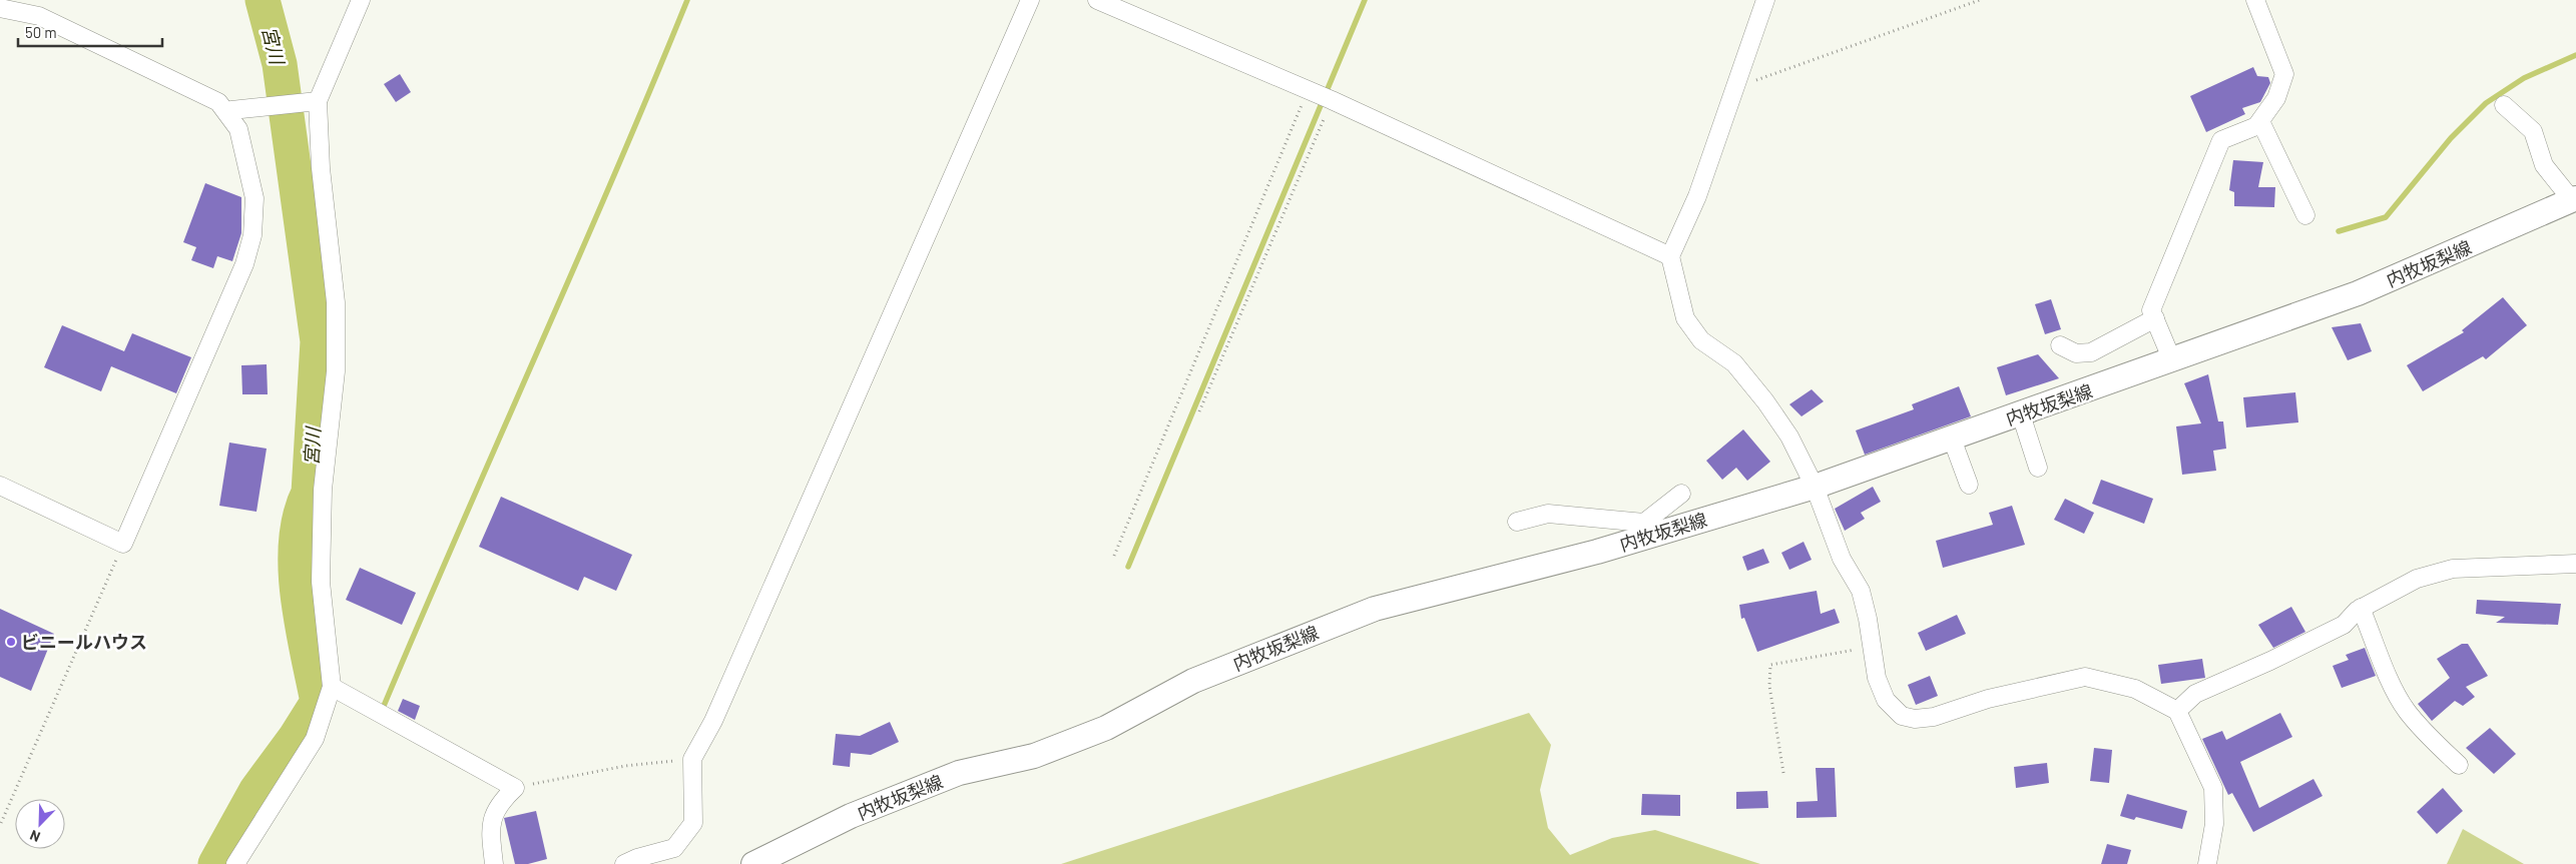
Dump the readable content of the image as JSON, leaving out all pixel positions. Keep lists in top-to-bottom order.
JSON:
{
  "streets": {
    "main road": ["内牧坂梨線"]
  },
  "water": ["宮川"],
  "places": ["ビニールハウス"],
  "scale_bar": "50 m",
  "north": "bottom left"
}
